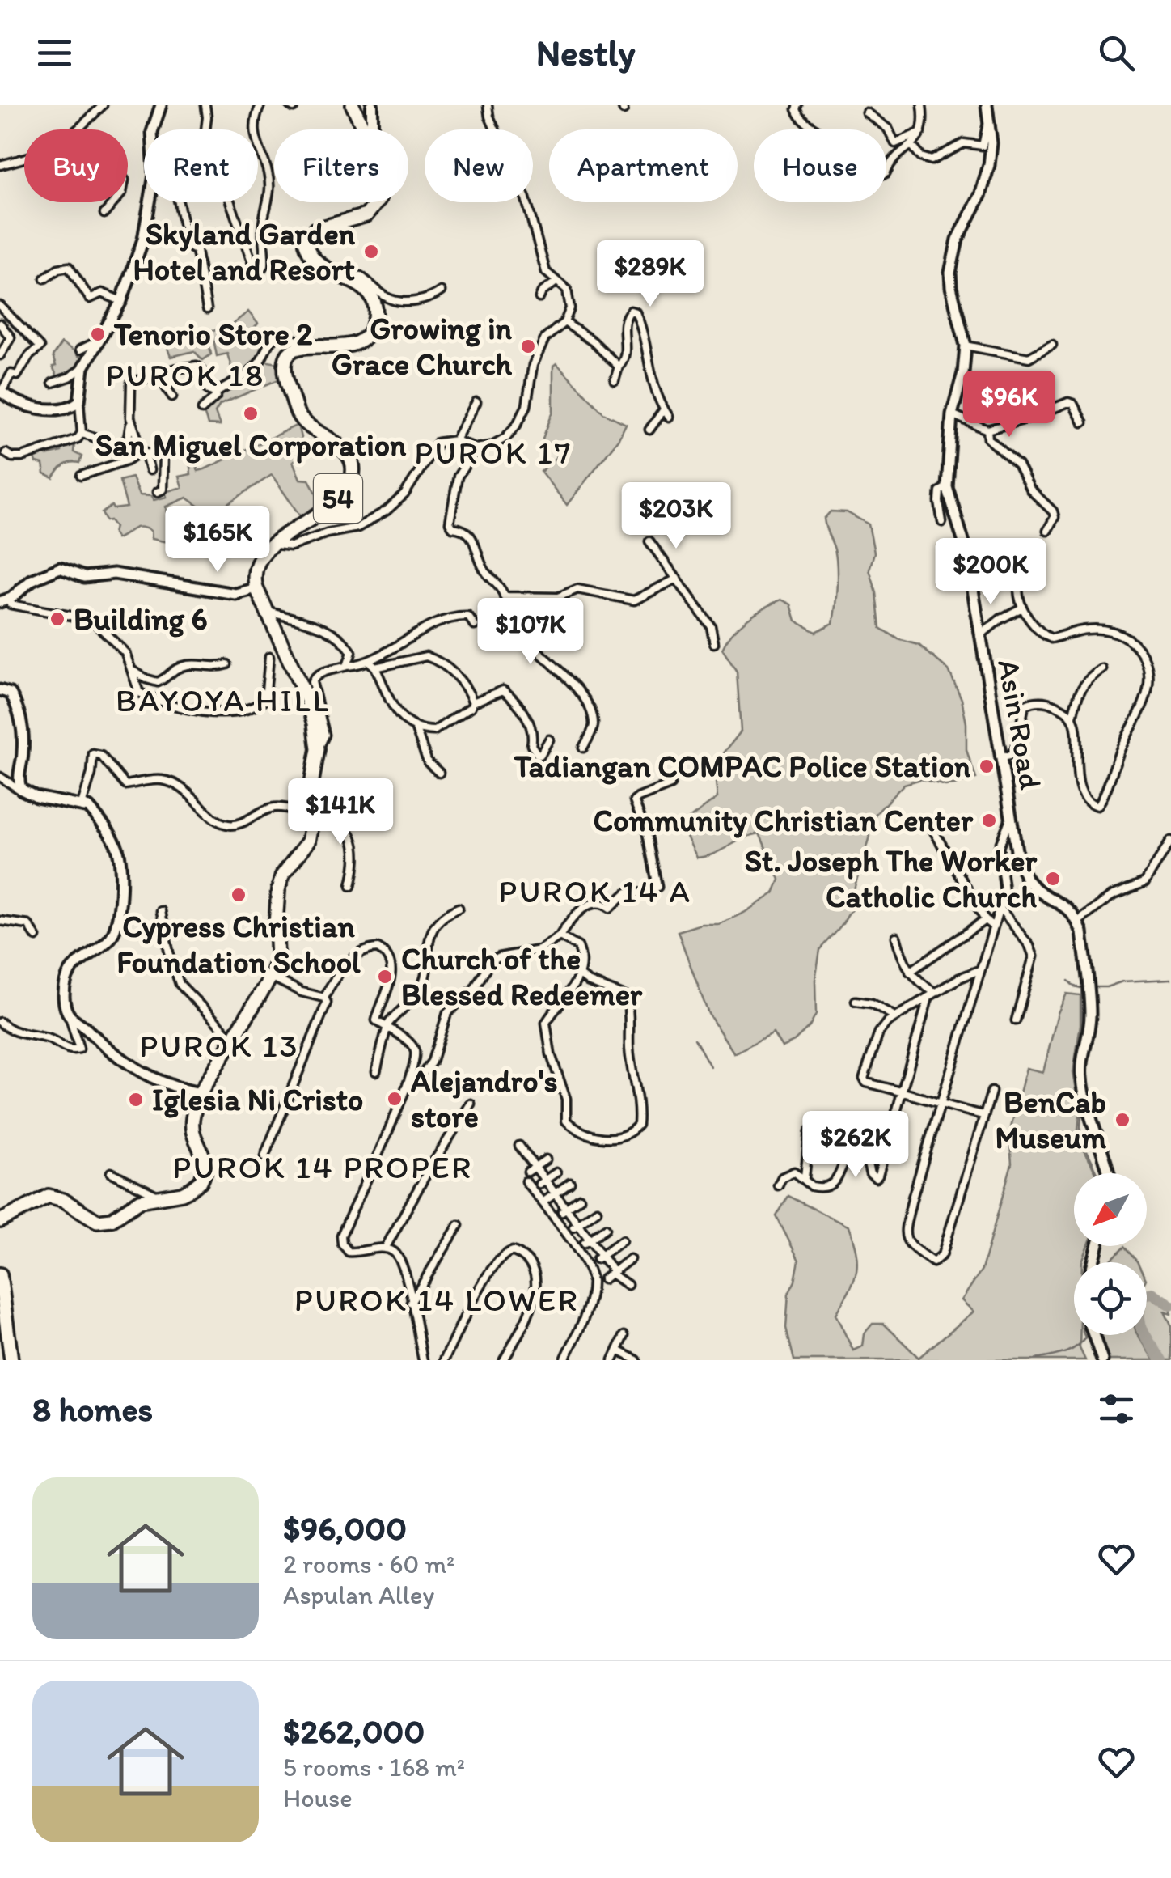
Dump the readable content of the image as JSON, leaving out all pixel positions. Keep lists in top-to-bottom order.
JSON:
{
  "streets": {
    "highway": ["54"],
    "street": ["Asin Road"]
  },
  "districts": [
    "PUROK 18",
    "PUROK 17",
    "BAYOYA HILL",
    "PUROK 14 A",
    "PUROK 13",
    "PUROK 14 PROPER",
    "PUROK 14 LOWER"
  ],
  "places": [
    "Skyland Garden Hotel and Resort",
    "Tenorio Store 2",
    "Growing in Grace Church",
    "San Miguel Corporation",
    "Building 6",
    "Tadiangan COMPAC Police Station",
    "Community Christian Center",
    "St. Joseph The Worker Catholic Church",
    "Cypress Christian Foundation School",
    "Church of the Blessed Redeemer",
    "Alejandro's store",
    "Iglesia Ni Cristo",
    "BenCab Museum"
  ],
  "north": "bottom left",
  "page": {
    "header": "Nestly",
    "chip": [
      "Buy",
      "Rent",
      "Filters",
      "New",
      "Apartment",
      "House"
    ],
    "price": [
      "$289K",
      "$96K",
      "$203K",
      "$165K",
      "$200K",
      "$107K",
      "$141K",
      "$262K"
    ],
    "heading": "8 homes",
    "list": [
      {
        "name": "$96,000",
        "note": "2 rooms · 60 m² · Aspulan Alley"
      },
      {
        "name": "$262,000",
        "note": "5 rooms · 168 m² · House"
      }
    ]
  }
}
